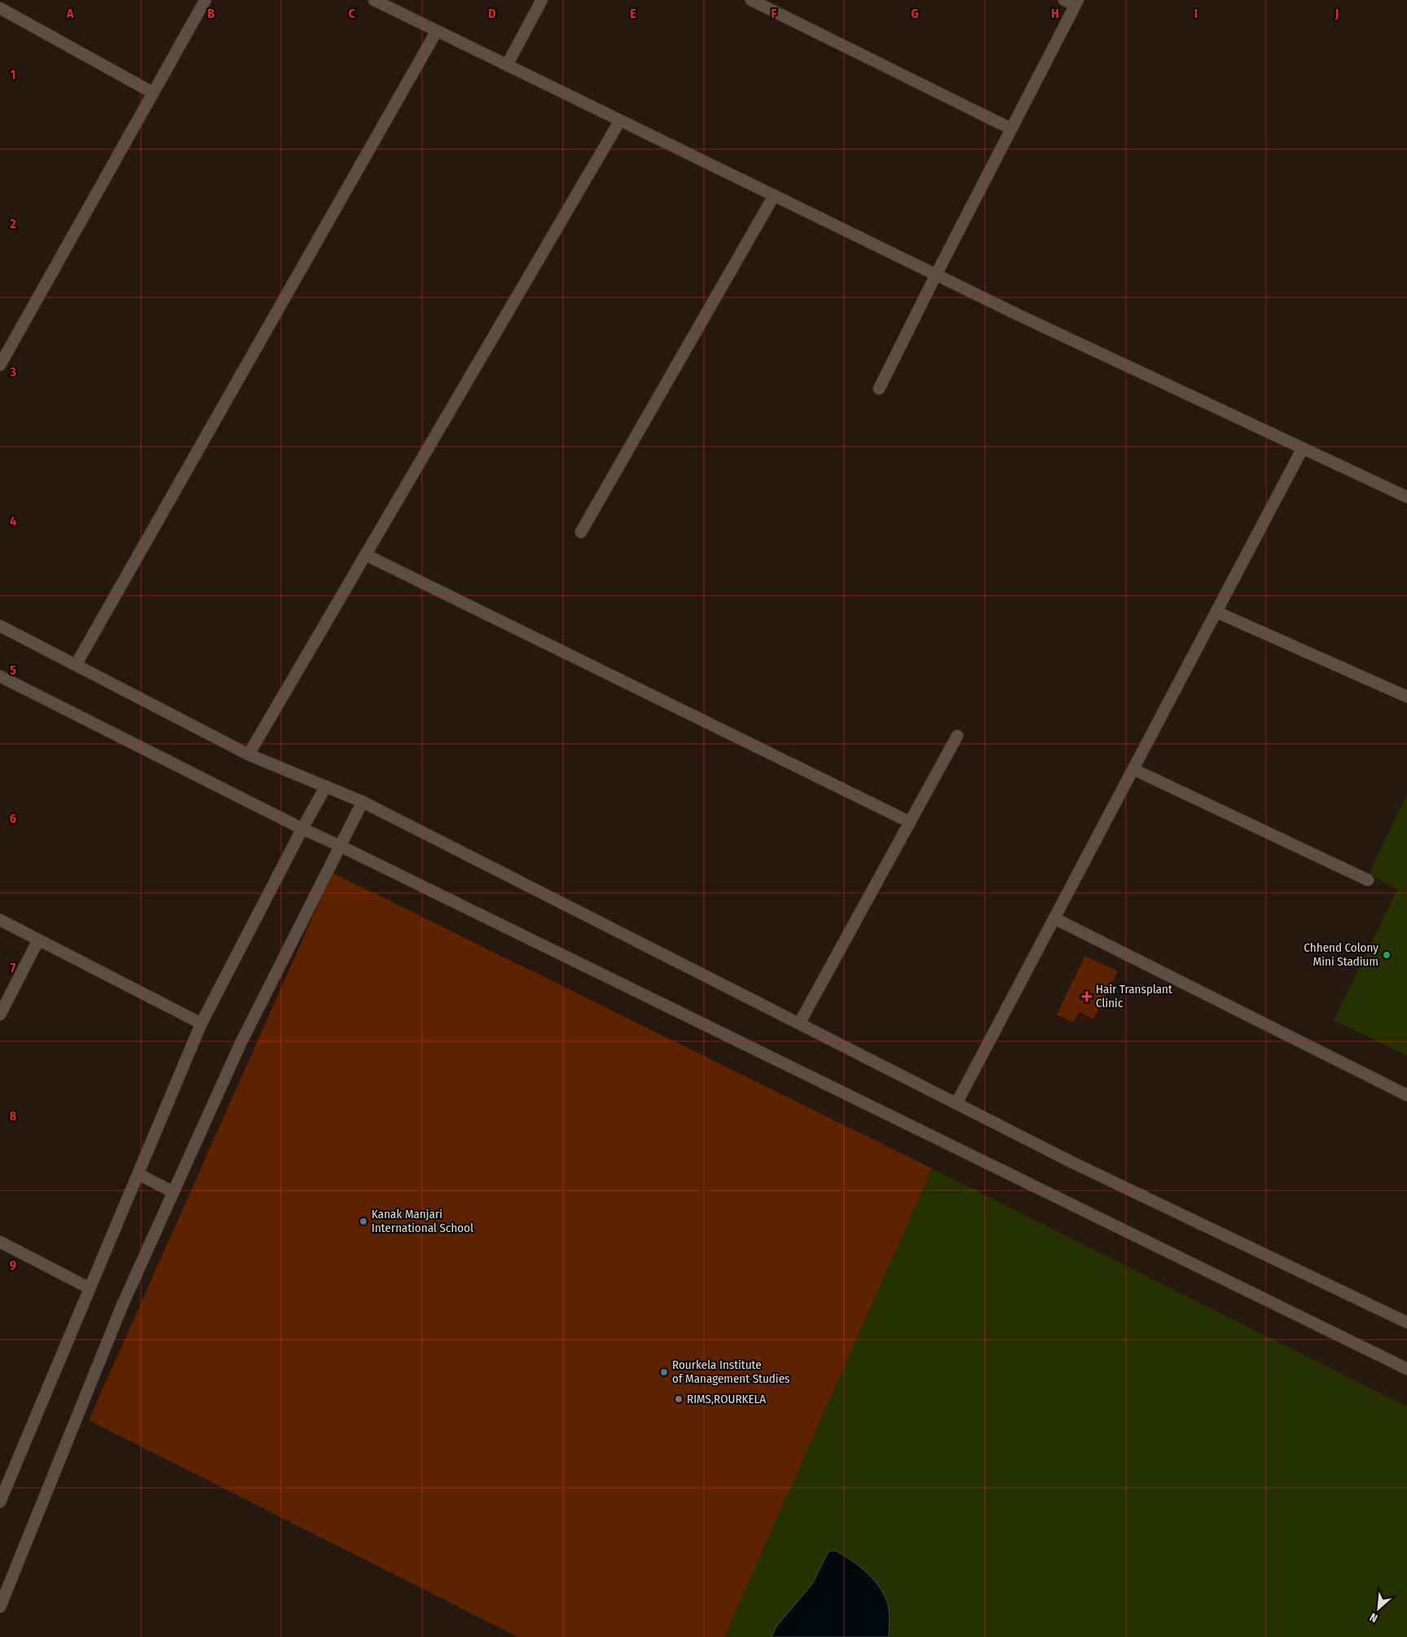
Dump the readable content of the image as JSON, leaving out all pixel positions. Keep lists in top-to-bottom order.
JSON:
{
  "places": {
    "other": [
      "Chhend Colony Mini Stadium",
      "Kanak Manjari International School",
      "Rourkela Institute of Management Studies",
      "RIMS,ROURKELA"
    ],
    "health": ["Hair Transplant Clinic"]
  },
  "north": "bottom left",
  "grid": {
    "columns": [
      "A",
      "B",
      "C",
      "D",
      "E",
      "F",
      "G",
      "H",
      "I",
      "J"
    ],
    "rows": [
      "1",
      "2",
      "3",
      "4",
      "5",
      "6",
      "7",
      "8",
      "9"
    ]
  }
}
